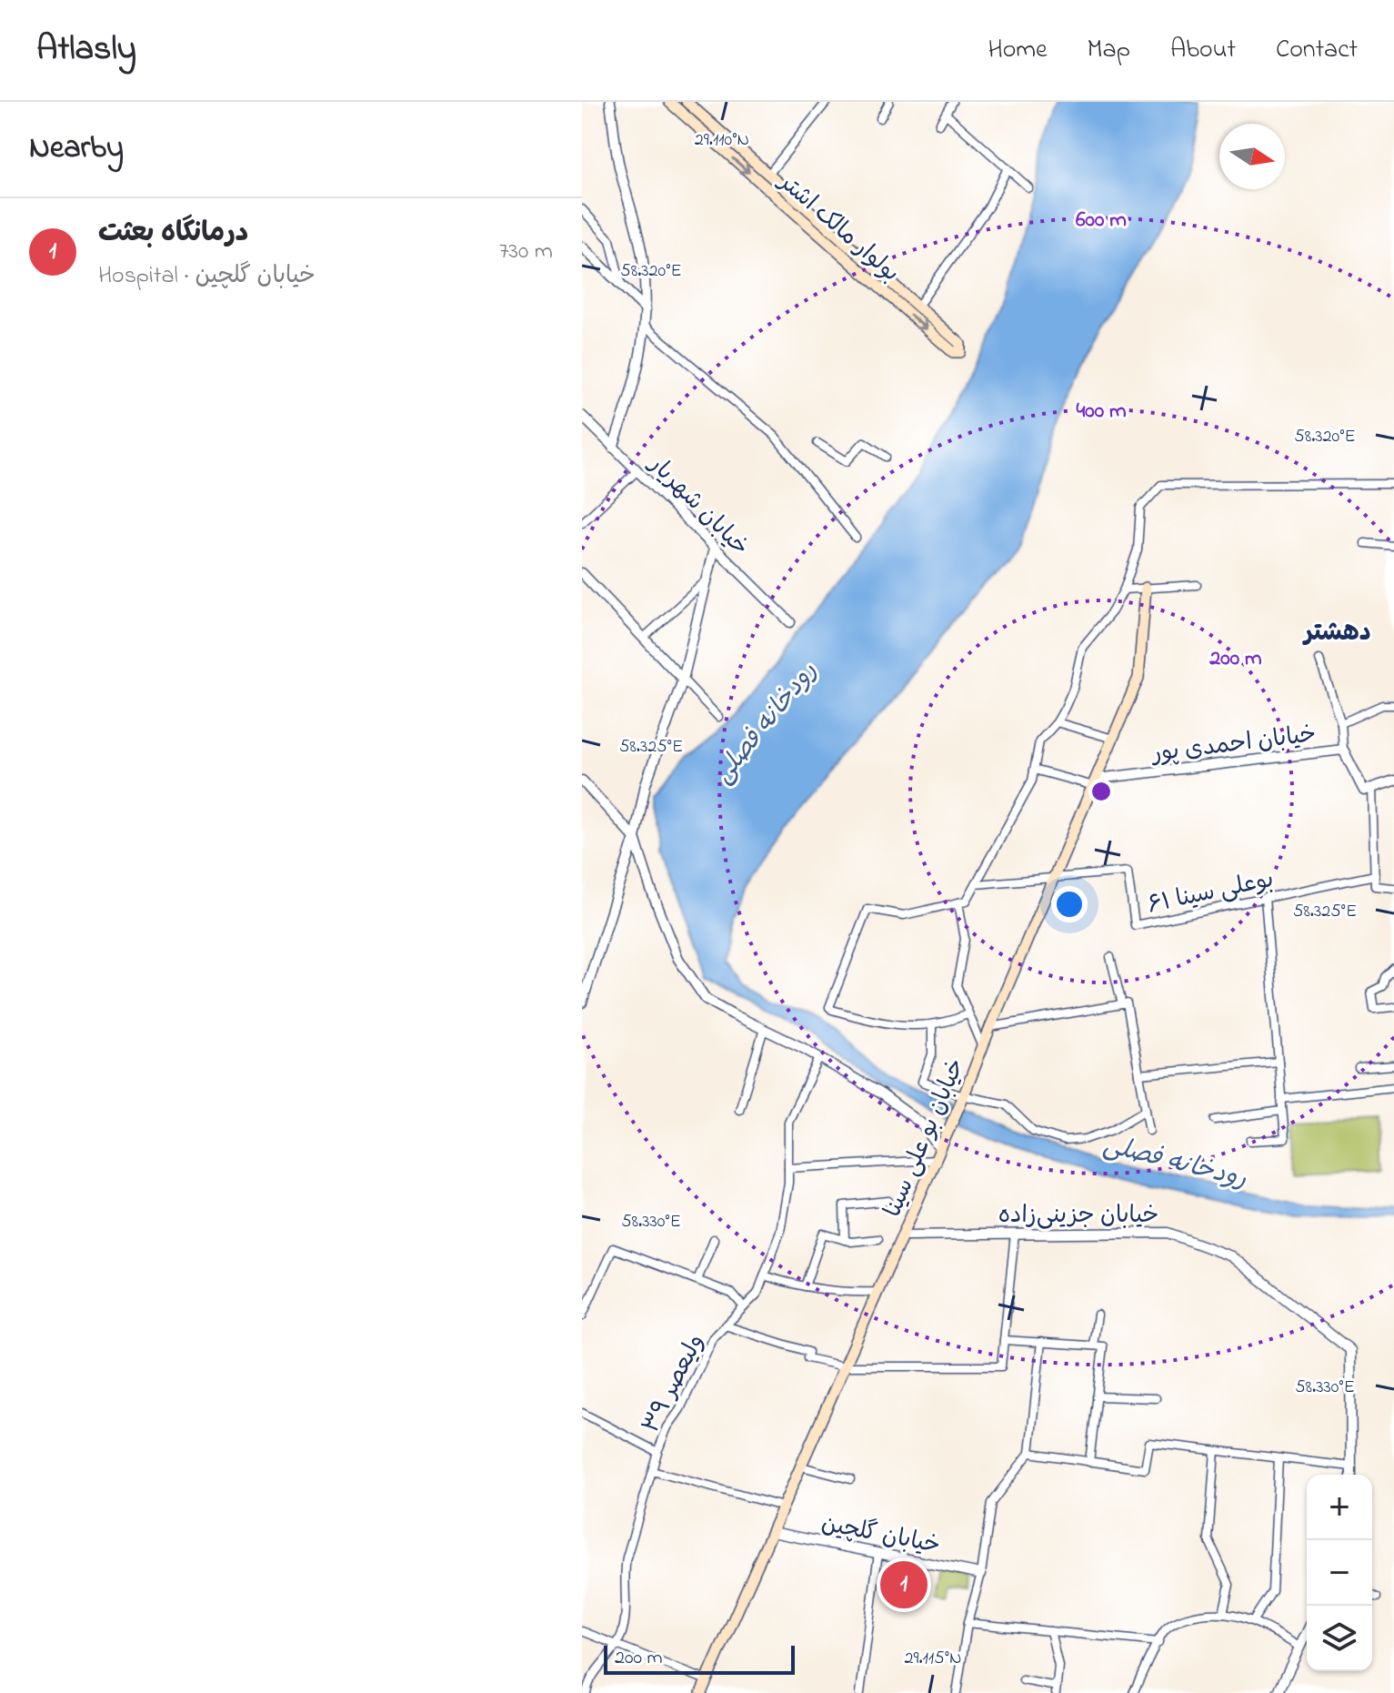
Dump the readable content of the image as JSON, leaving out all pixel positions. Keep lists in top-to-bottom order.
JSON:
{
  "streets": {
    "main road": ["بولوار مالک اشتر", "خیابان بو علی سینا"],
    "street": [
      "خیابان شهریار",
      "خیابان احمدی پور",
      "بوعلی سینا ۶۱",
      "خیابان جزینی‌زاده",
      "ولیعصر ۳۹",
      "خیابان گلچین"
    ]
  },
  "crossings": [
    ["خیابان احمدی پور", "خیابان بو علی سینا"],
    ["بوعلی سینا ۶۱", "خیابان بو علی سینا"],
    ["خیابان بو علی سینا", "خیابان جزینی‌زاده"],
    ["خیابان بو علی سینا", "خیابان گلچین"]
  ],
  "districts": ["دهشتر"],
  "water": ["رودخانه فصلی"],
  "scale_bar": "200 m",
  "north": "right",
  "page": {
    "header": "Atlasly",
    "nav": [
      "Home",
      "Map",
      "About",
      "Contact"
    ],
    "heading": "Nearby",
    "list": [
      {
        "mark": "1",
        "name": "درمانگاه بعثت",
        "note": "Hospital · خیابان گلچین",
        "value": "730 m"
      }
    ],
    "map_buttons": ["+", "−"],
    "pins": "1",
    "scale": "200 m"
  },
  "coordinates": [
    "29.110°N",
    "58.320°E",
    "58.325°E",
    "58.330°E",
    "29.115°N"
  ],
  "rings": ["600 m", "400 m", "200 m"]
}
